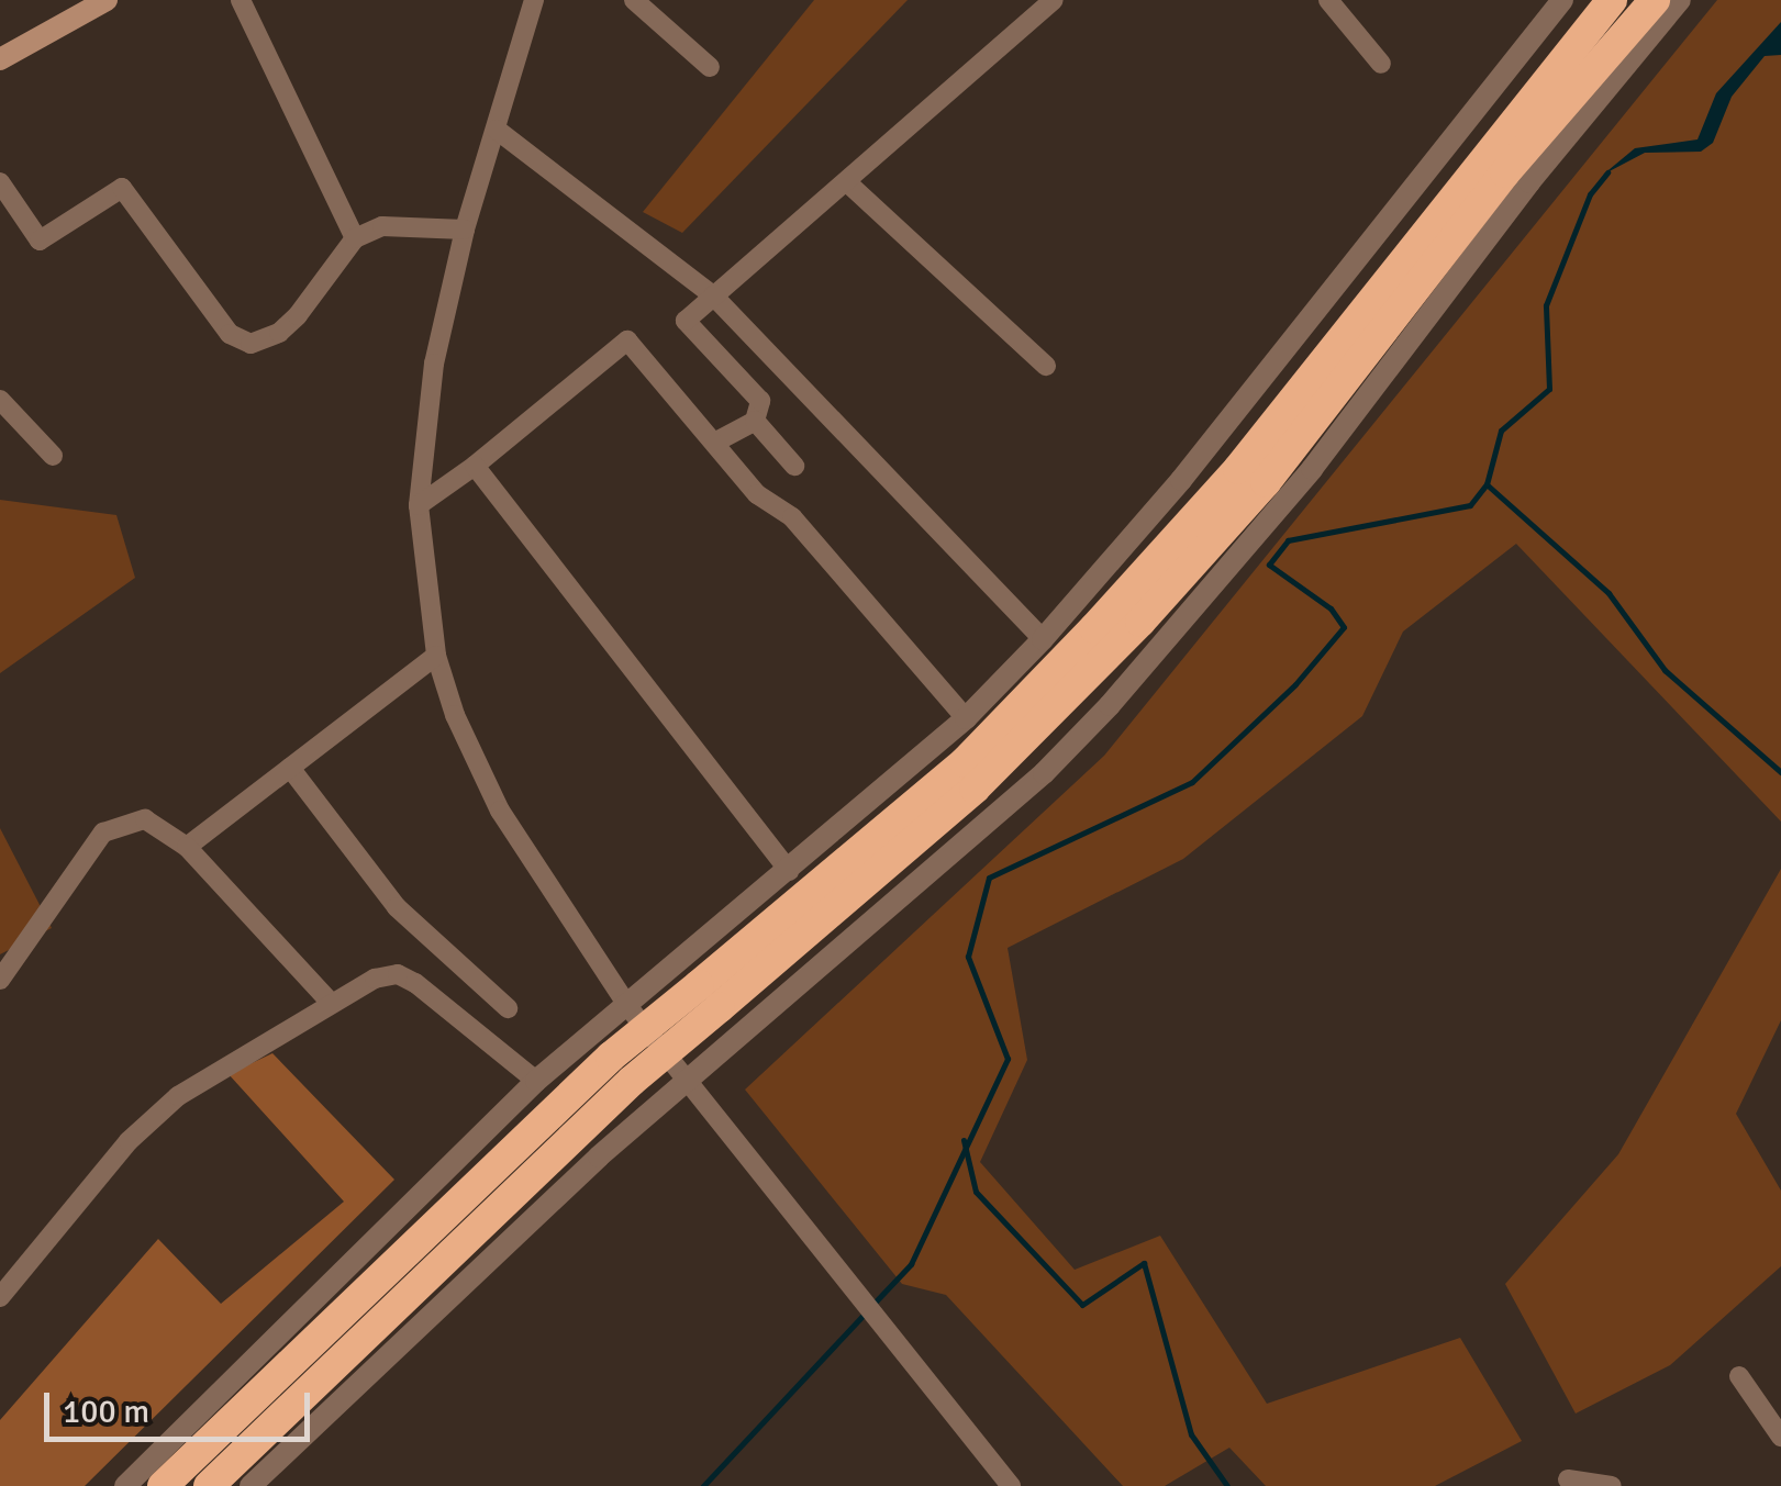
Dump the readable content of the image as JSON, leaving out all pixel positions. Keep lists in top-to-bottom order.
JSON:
{
  "scale_bar": "100 m"
}
